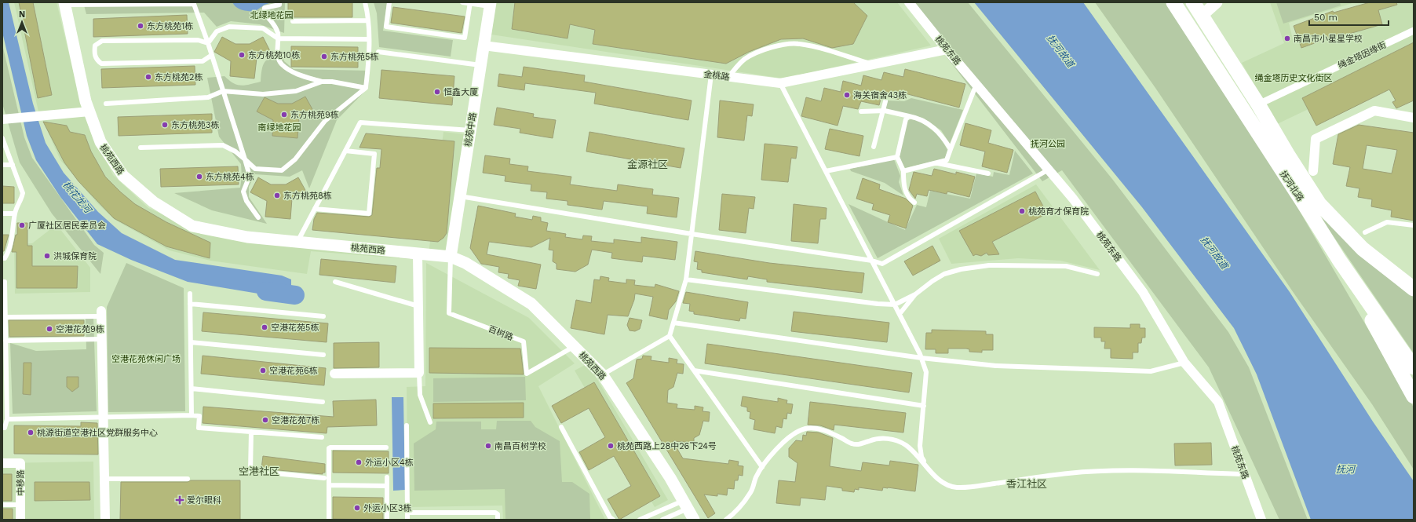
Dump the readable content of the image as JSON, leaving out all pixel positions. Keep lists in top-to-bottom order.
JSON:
{
  "streets": {
    "main road": ["抚河北路"],
    "street": [
      "桃苑东路",
      "金桃路",
      "桃苑中路",
      "桃苑西路",
      "中移路"
    ],
    "lane": ["百树路"]
  },
  "crossings": [
    ["桃苑东路", "金桃路"],
    ["金桃路", "桃苑中路"],
    ["桃苑中路", "桃苑西路"],
    ["桃苑中路", "百树路"],
    ["桃苑西路", "百树路"]
  ],
  "districts": ["金源社区", "空港社区", "香江社区"],
  "water": ["抚河故道", "桃花龙河", "抚河"],
  "parks": [
    "北绿地花园",
    "绳金塔历史文化街区",
    "南绿地花园",
    "抚河公园",
    "空港花苑休闲广场"
  ],
  "places": {
    "other": [
      "东方桃苑1栋",
      "南昌市小星星学校",
      "东方桃苑10栋",
      "东方桃苑5栋",
      "东方桃苑2栋",
      "恒鑫大厦",
      "海关宿舍43栋",
      "东方桃苑9栋",
      "东方桃苑3栋",
      "东方桃苑4栋",
      "东方桃苑8栋",
      "桃苑育才保育院",
      "广厦社区居民委员会",
      "洪城保育院",
      "空港花苑5栋",
      "空港花苑9栋",
      "空港花苑6栋",
      "空港花苑7栋",
      "桃源街道空港社区党群服务中心",
      "南昌百树学校",
      "桃苑西路上28中26下24号",
      "外运小区4栋",
      "外运小区3栋"
    ],
    "health": ["爱尔眼科"]
  },
  "scale_bar": "50 m",
  "north": "top"
}
